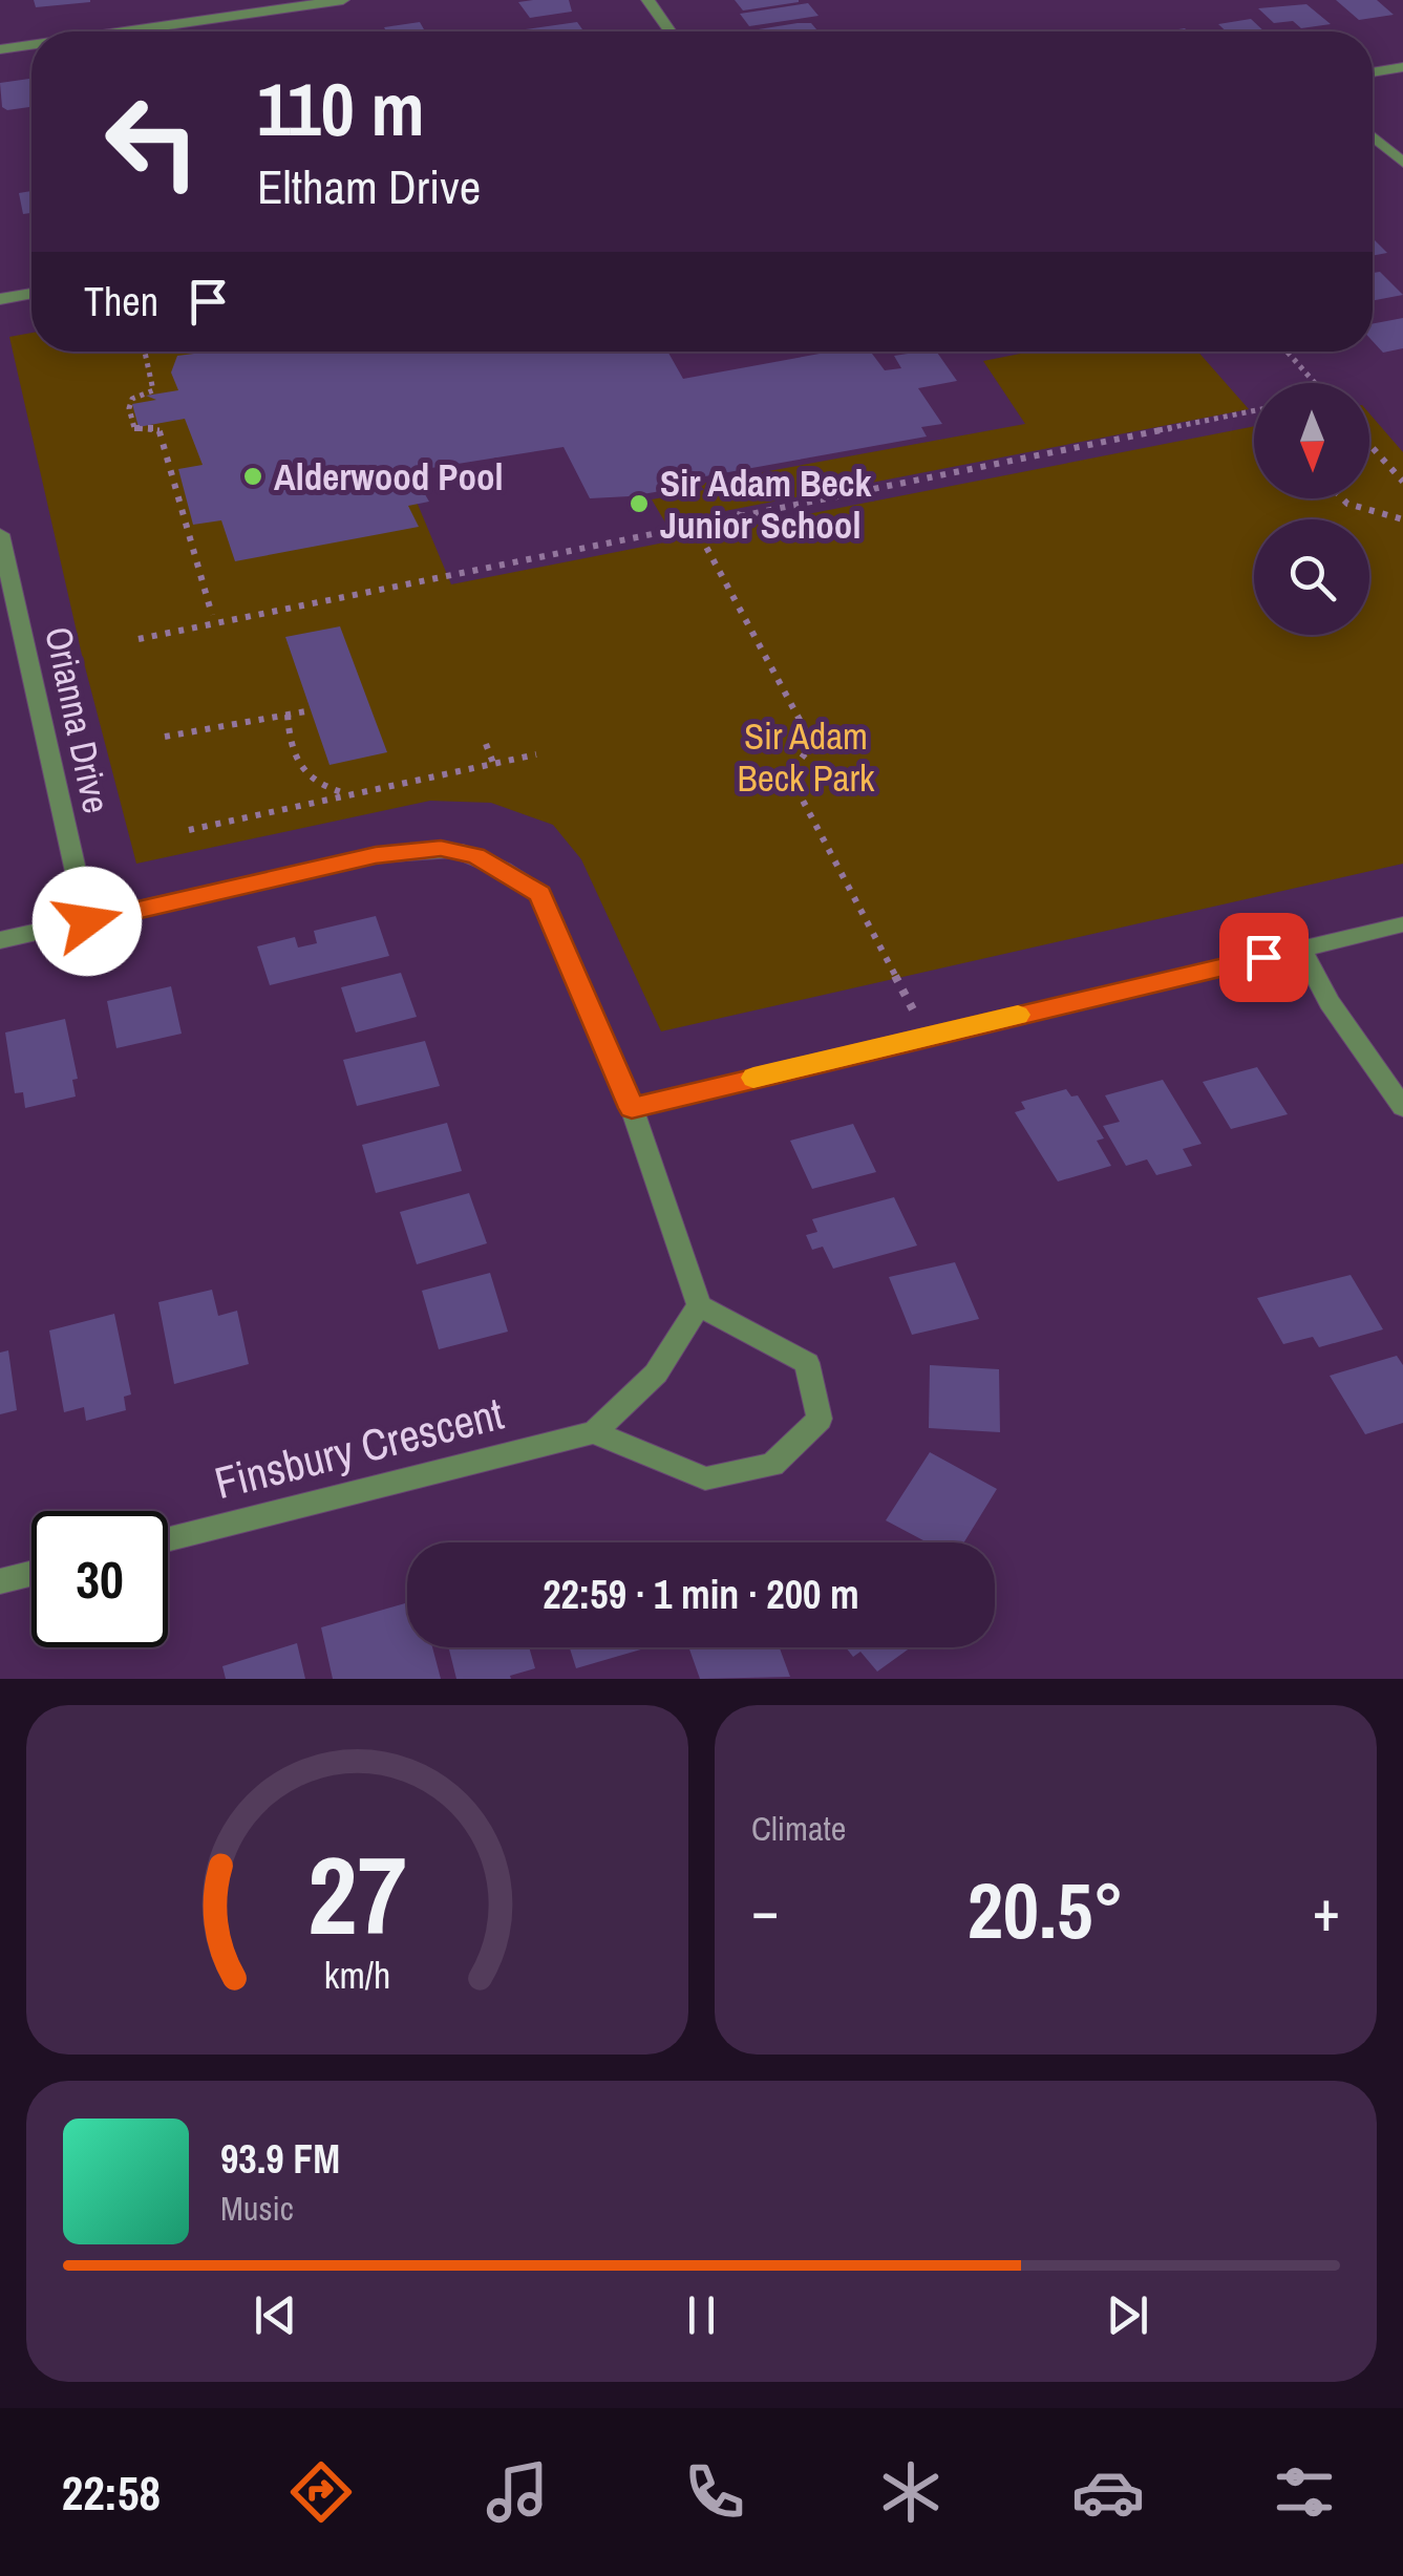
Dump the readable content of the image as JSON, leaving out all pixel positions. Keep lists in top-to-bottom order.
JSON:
{
  "streets": {
    "street": ["Orianna Drive", "Finsbury Crescent"]
  },
  "parks": ["Sir Adam Beck Park"],
  "places": ["Alderwood Pool", "Sir Adam Beck Junior School"],
  "north": "bottom",
  "page": {
    "turn": ["110 m", "Eltham Drive"],
    "then": "Then",
    "limit": "30",
    "trip": "22:59 · 1 min · 200 m",
    "tile": "Climate",
    "heat": ["−", "20.5°", "+"],
    "song": ["93.9 FM", "Music"],
    "tabs": "22:58",
    "gauge": ["27", "km/h"]
  }
}
